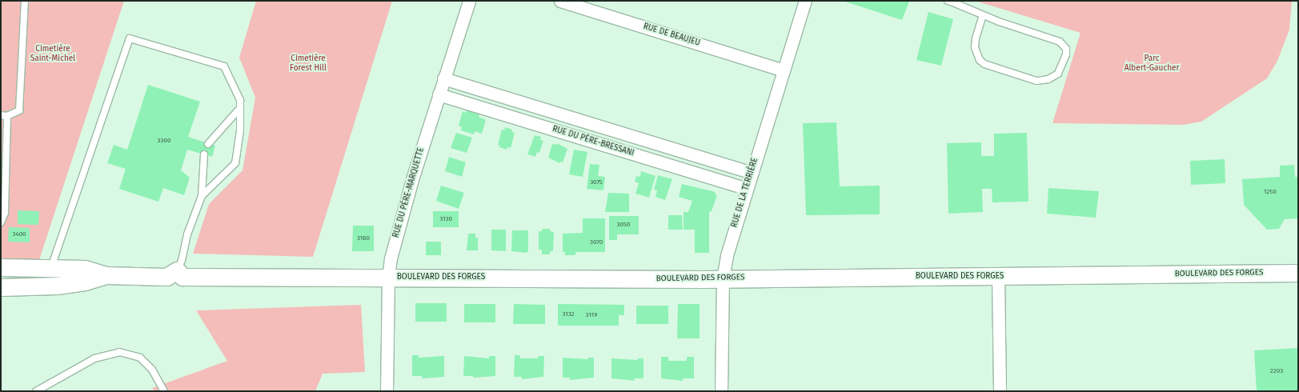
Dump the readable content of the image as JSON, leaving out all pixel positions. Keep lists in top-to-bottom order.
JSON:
{
  "streets": {
    "main road": ["BOULEVARD DES FORGES"],
    "street": [
      "RUE DE BEAUJEU",
      "RUE DU PÈRE-BRESSANI",
      "RUE DU PÈRE-MARQUETTE",
      "RUE DE LA TERRIÈRE"
    ]
  },
  "crossings": [
    ["RUE DE BEAUJEU", "RUE DE LA TERRIÈRE"],
    ["RUE DU PÈRE-BRESSANI", "RUE DU PÈRE-MARQUETTE"],
    ["RUE DU PÈRE-BRESSANI", "RUE DE LA TERRIÈRE"],
    ["RUE DU PÈRE-MARQUETTE", "BOULEVARD DES FORGES"],
    ["RUE DE LA TERRIÈRE", "BOULEVARD DES FORGES"]
  ],
  "parks": ["Cimetière Saint-Michel", "Cimetière Forest Hill", "Parc Albert-Gaucher"],
  "house_numbers": [
    "3300",
    "3075",
    "1250",
    "3130",
    "3050",
    "3400",
    "3160",
    "3070",
    "3132",
    "3119",
    "2203"
  ]
}
